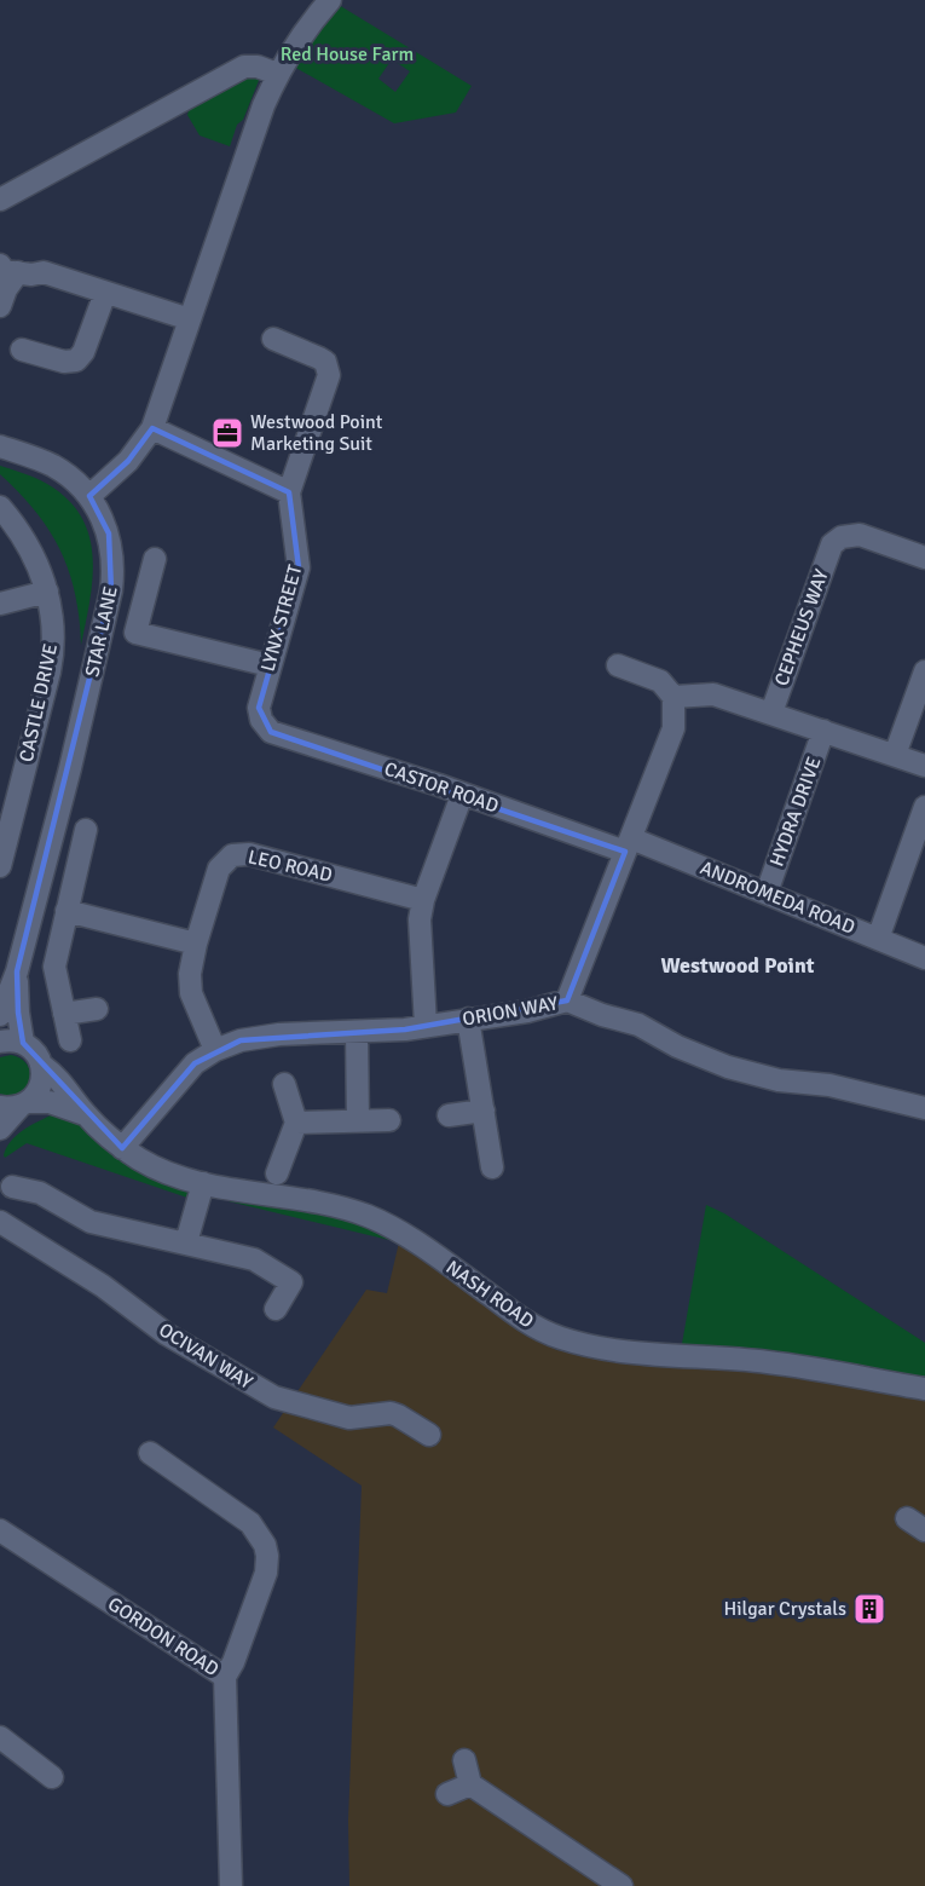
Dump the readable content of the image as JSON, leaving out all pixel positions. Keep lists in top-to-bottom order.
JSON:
{
  "streets": {
    "street": [
      "LYNX STREET",
      "CEPHEUS WAY",
      "STAR LANE",
      "CASTLE DRIVE",
      "CASTOR ROAD",
      "HYDRA DRIVE",
      "LEO ROAD",
      "ANDROMEDA ROAD",
      "ORION WAY",
      "NASH ROAD",
      "OCIVAN WAY",
      "GORDON ROAD"
    ]
  },
  "crossings": [
    ["LYNX STREET", "CASTOR ROAD"],
    ["STAR LANE", "NASH ROAD"],
    ["CASTOR ROAD", "ANDROMEDA ROAD"],
    ["HYDRA DRIVE", "ANDROMEDA ROAD"],
    ["LEO ROAD", "ORION WAY"],
    ["ORION WAY", "NASH ROAD"]
  ],
  "districts": ["Westwood Point"],
  "parks": ["Red House Farm"],
  "places": {
    "office": ["Westwood Point Marketing Suit"],
    "building": ["Hilgar Crystals"]
  }
}
